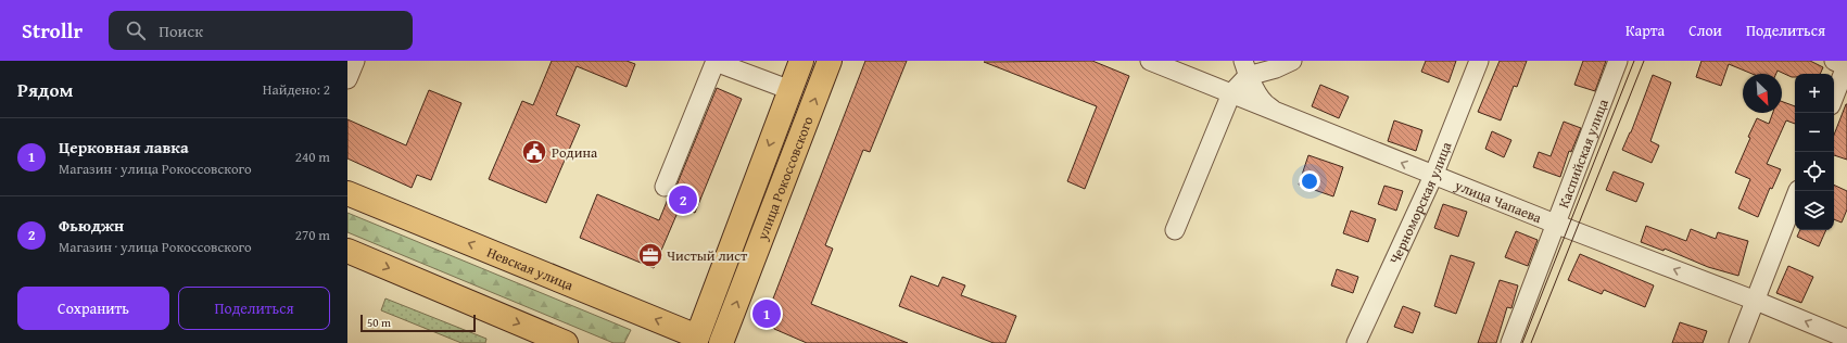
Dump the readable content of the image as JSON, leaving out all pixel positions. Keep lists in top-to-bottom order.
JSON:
{
  "streets": {
    "main road": ["улица Рокоссовского", "Невская улица"],
    "street": ["Каспийская улица", "улица Чапаева", "Черноморская улица"]
  },
  "crossings": [
    ["Каспийская улица", "улица Чапаева"],
    ["улица Рокоссовского", "Невская улица"],
    ["улица Чапаева", "Черноморская улица"]
  ],
  "one_way": ["улица Чапаева"],
  "places": {
    "public building": ["Родина"],
    "office": ["Чистый лист"]
  },
  "scale_bar": "50 m",
  "north": "bottom right",
  "page": {
    "header": "Strollr",
    "search": "Поиск",
    "nav": ["Карта", "Слои", "Поделиться"],
    "heading": ["Рядом", "Найдено: 2"],
    "map_buttons": ["+", "−"],
    "list": [
      {
        "mark": "1",
        "name": "Церковная лавка",
        "note": "Магазин · улица Рокоссовского",
        "value": "240 m"
      },
      {
        "mark": "2",
        "name": "Фьюджн",
        "note": "Магазин · улица Рокоссовского",
        "value": "270 m"
      }
    ],
    "pins": ["2", "1"],
    "buttons": ["Сохранить", "Поделиться"],
    "scale": "50 m"
  }
}
